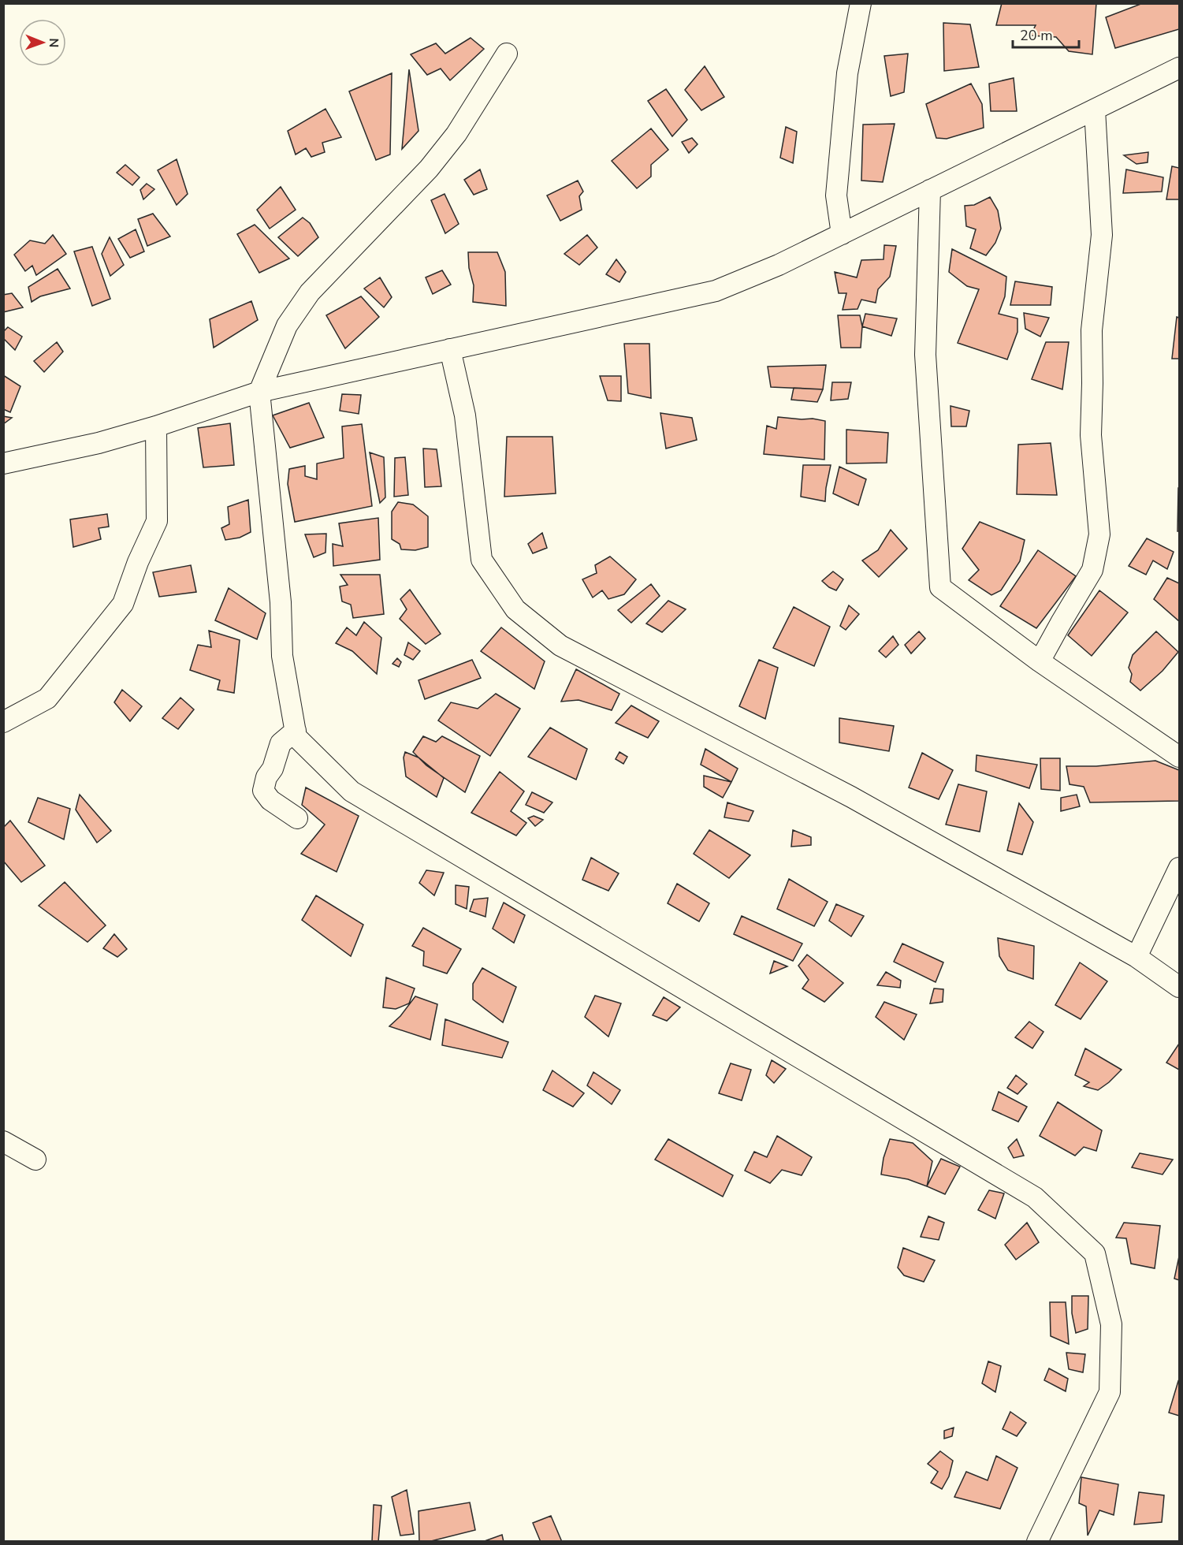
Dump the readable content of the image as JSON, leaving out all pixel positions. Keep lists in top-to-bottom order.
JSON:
{
  "scale_bar": "20 m",
  "north": "right"
}
